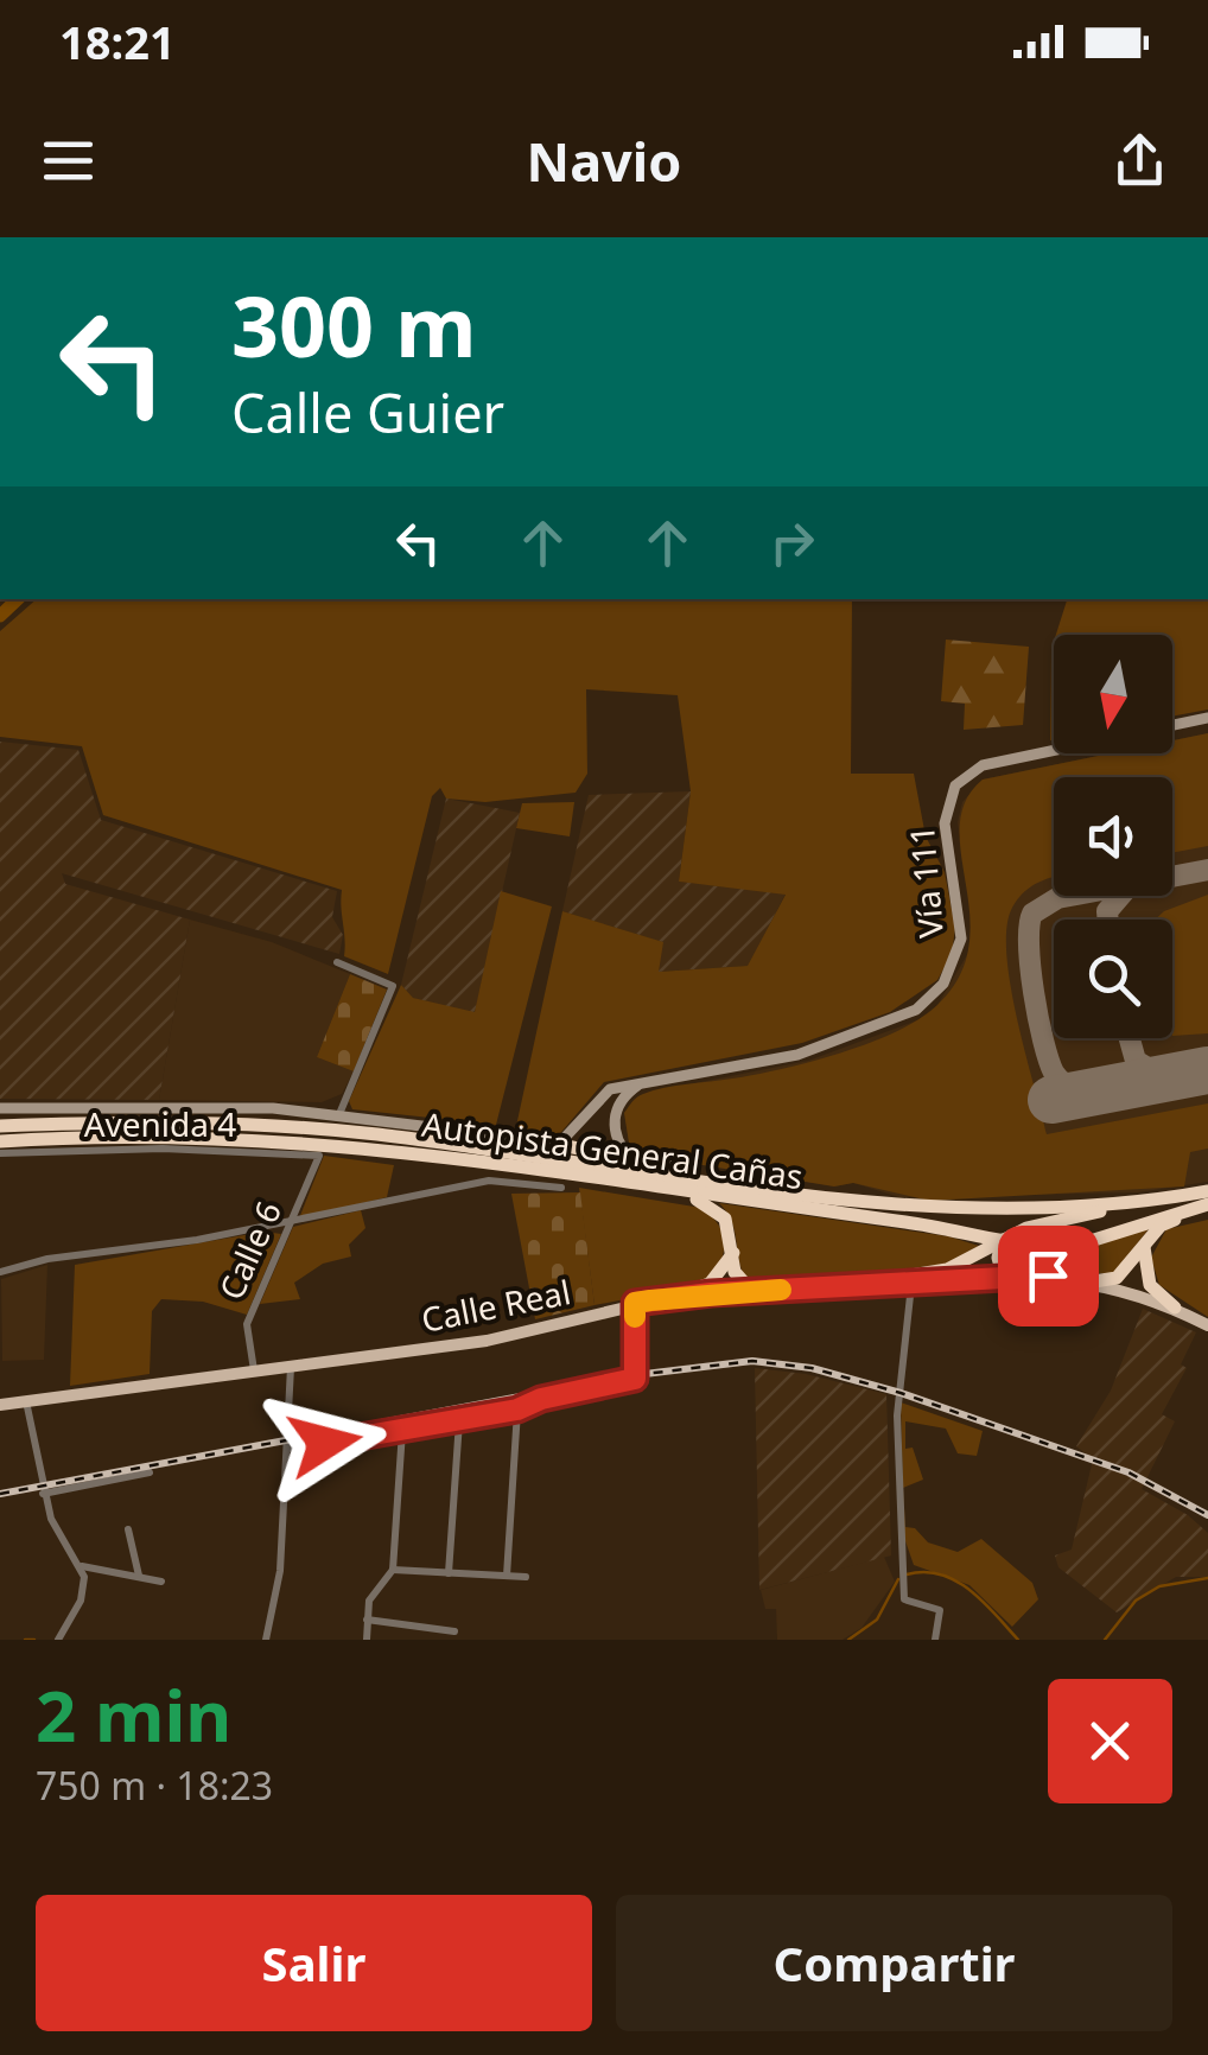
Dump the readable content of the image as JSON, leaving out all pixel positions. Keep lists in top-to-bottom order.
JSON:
{
  "streets": {
    "highway": ["Autopista General Cañas"],
    "main road": ["Vía 111", "Calle Real"],
    "street": ["Avenida 4", "Calle 6"]
  },
  "crossings": [
    ["Avenida 4", "Calle 6"],
    ["Calle 6", "Calle Real"]
  ],
  "north": "bottom",
  "page": {
    "status": "18:21",
    "header": "Navio",
    "turn": ["300 m", "Calle Guier"],
    "heading": ["2 min", "750 m · 18:23"],
    "buttons": ["Salir", "Compartir"]
  }
}
